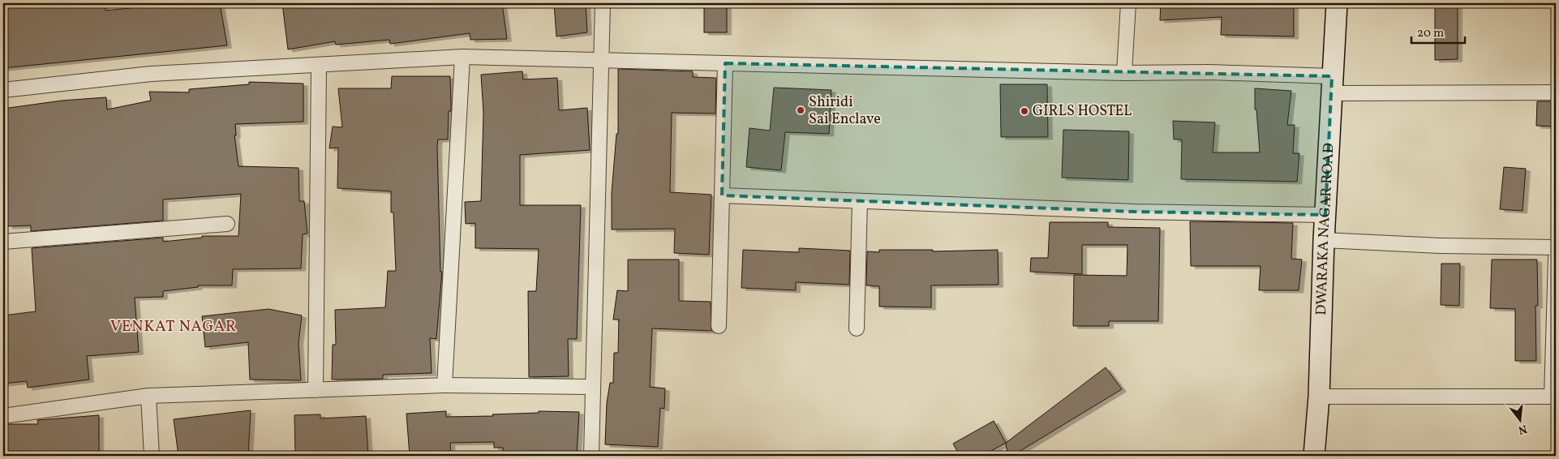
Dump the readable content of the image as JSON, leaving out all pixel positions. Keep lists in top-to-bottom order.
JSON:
{
  "streets": {
    "main road": ["DWARAKA NAGAR ROAD"]
  },
  "districts": ["VENKAT NAGAR"],
  "places": ["Shiridi Sai Enclave", "GIRLS HOSTEL"],
  "scale_bar": "20 m",
  "north": "bottom"
}
